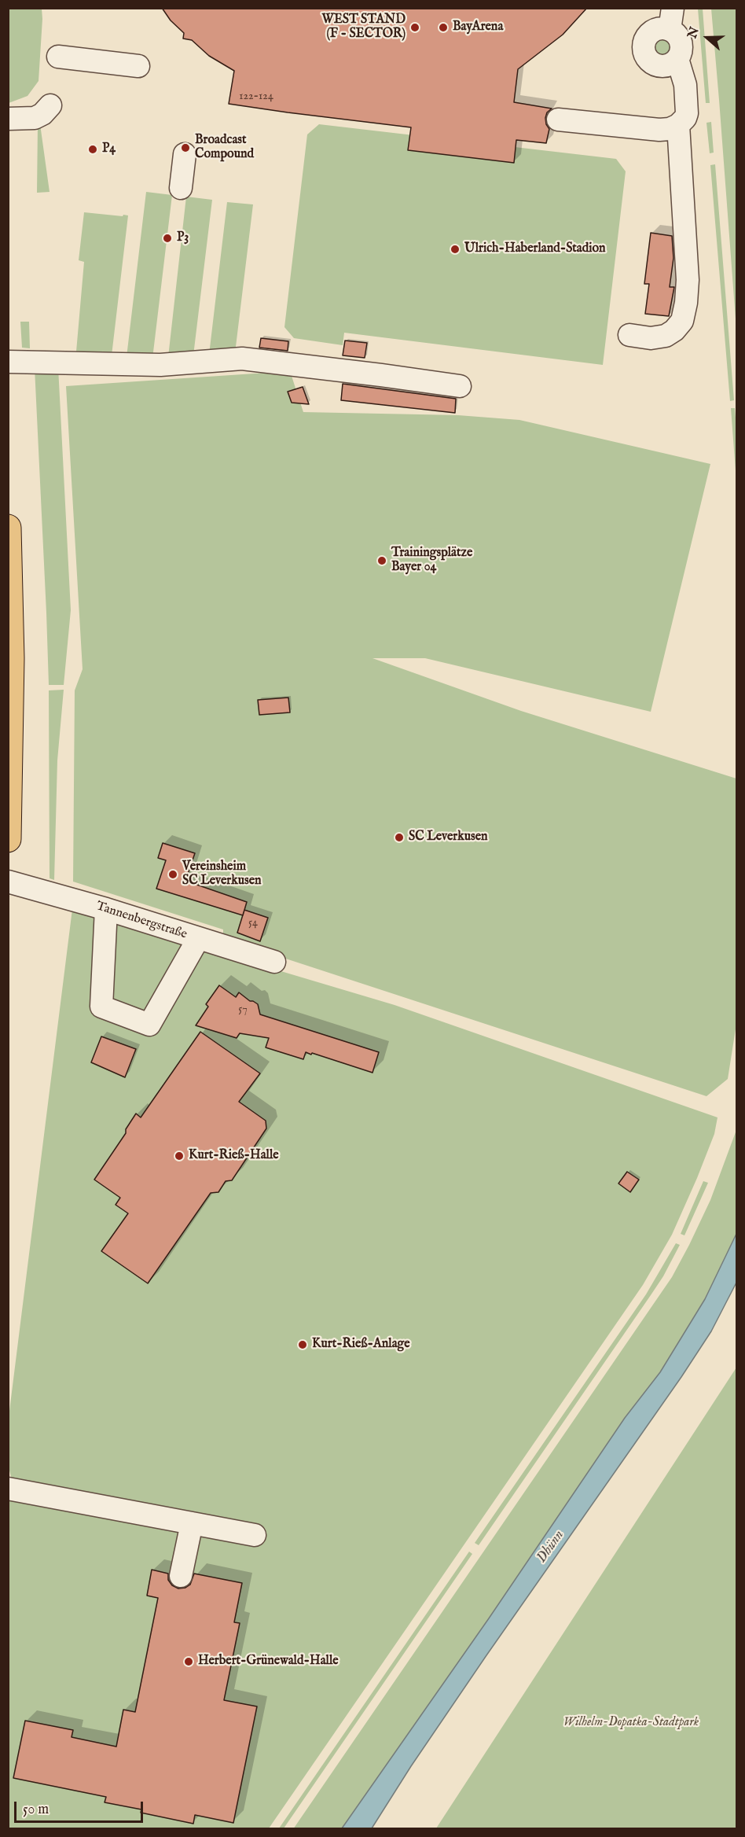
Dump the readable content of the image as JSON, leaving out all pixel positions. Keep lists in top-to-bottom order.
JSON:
{
  "streets": {
    "street": ["Tannenbergstraße"]
  },
  "water": ["Dhünn"],
  "parks": ["Wilhelm-Dopatka-Stadtpark"],
  "places": [
    "WEST STAND (F - SECTOR)",
    "BayArena",
    "Broadcast Compound",
    "P4",
    "P3",
    "Ulrich-Haberland-Stadion",
    "Trainingsplätze Bayer 04",
    "SC Leverkusen",
    "Vereinsheim SC Leverkusen",
    "Kurt-Rieß-Halle",
    "Kurt-Rieß-Anlage",
    "Herbert-Grünewald-Halle"
  ],
  "house_numbers": ["122-124", "54", "57"],
  "scale_bar": "50 m",
  "north": "left"
}
